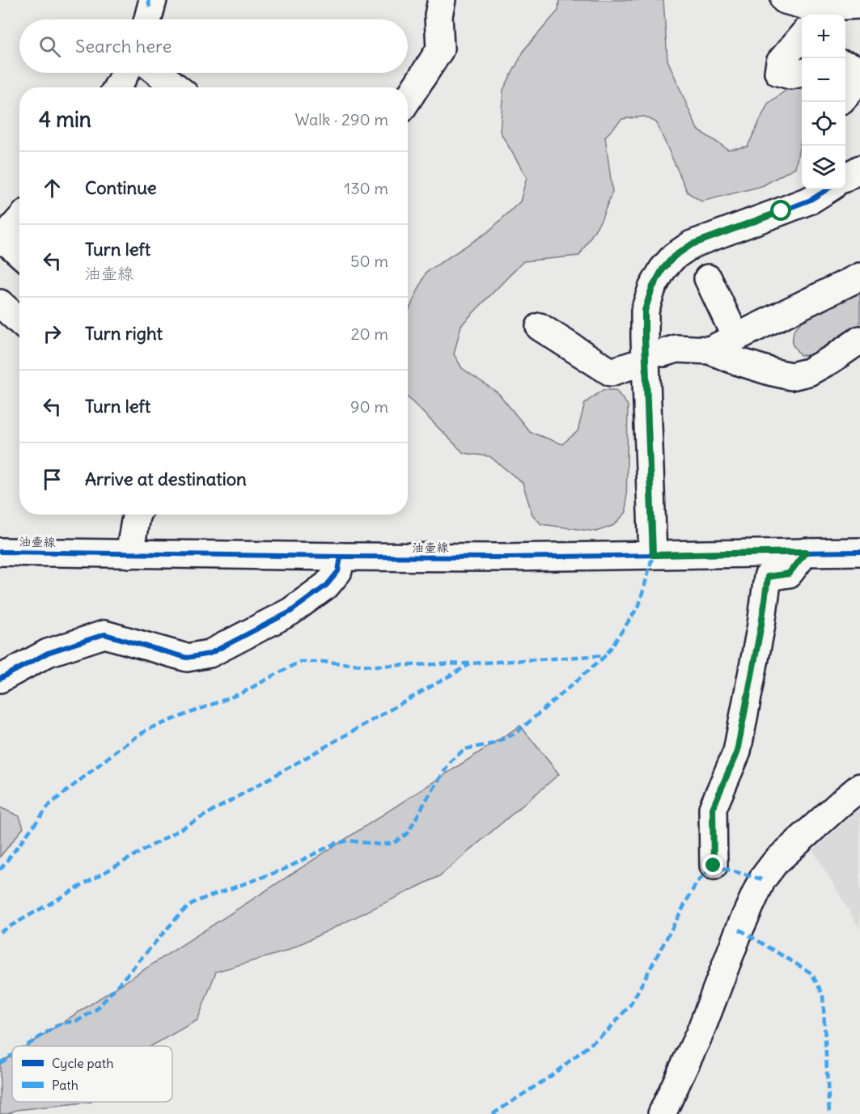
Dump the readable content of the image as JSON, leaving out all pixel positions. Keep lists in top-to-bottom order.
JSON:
{
  "streets": {
    "street": ["油壷線"]
  },
  "legend": ["Cycle path", "Path"],
  "page": {
    "map_buttons": ["+", "−"],
    "search": "Search here",
    "heading": ["4 min", "Walk · 290 m"],
    "list": [
      ["Continue", "130 m"],
      ["Turn left", "油壷線", "50 m"],
      ["Turn right", "20 m"],
      ["Turn left", "90 m"],
      "Arrive at destination"
    ]
  }
}
